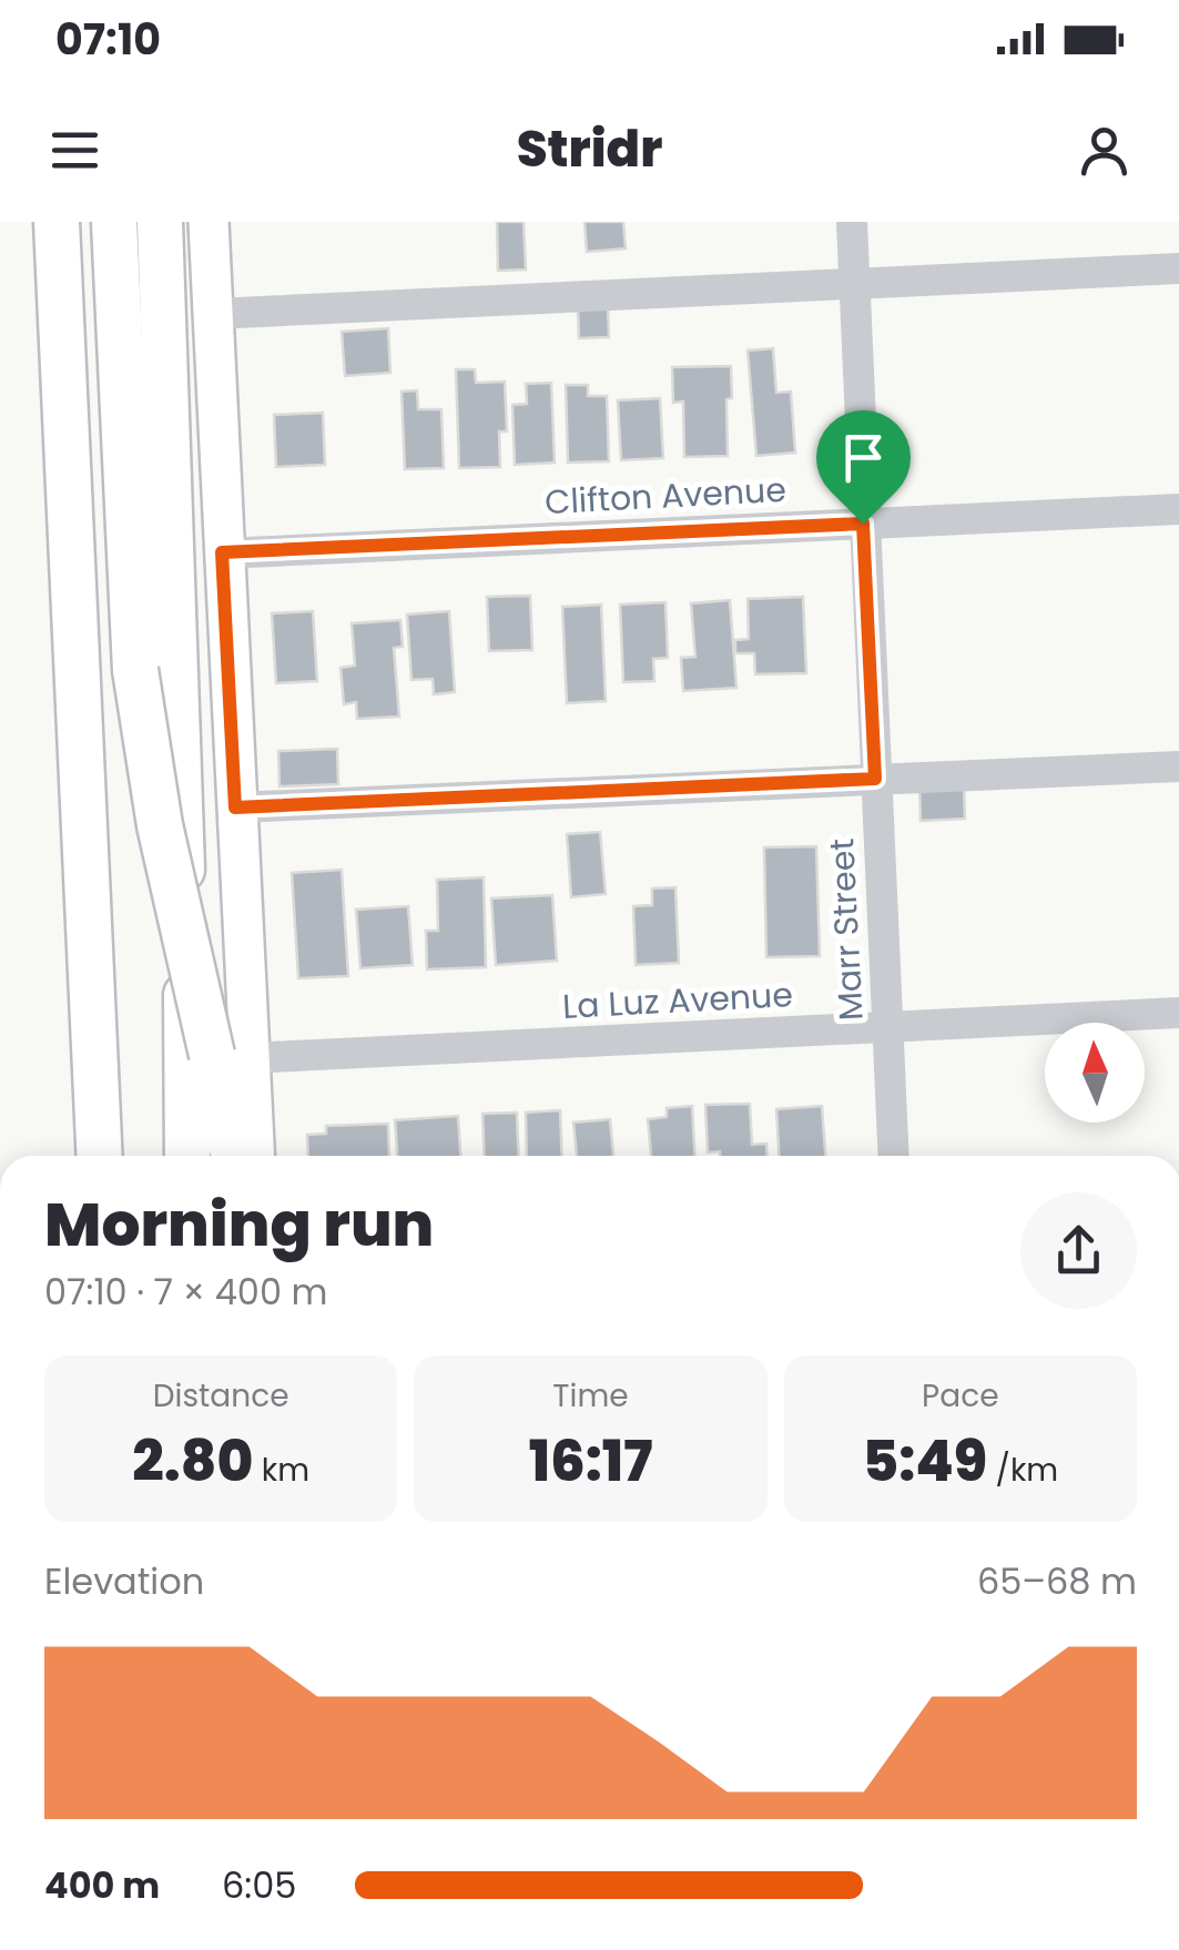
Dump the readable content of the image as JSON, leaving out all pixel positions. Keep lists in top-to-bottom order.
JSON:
{
  "streets": {
    "street": ["Clifton Avenue", "Marr Street", "La Luz Avenue"]
  },
  "crossings": [
    ["Clifton Avenue", "Marr Street"],
    ["Marr Street", "La Luz Avenue"]
  ],
  "north": "top",
  "page": {
    "status": "07:10",
    "header": "Stridr",
    "heading": ["Morning run", "07:10 · 7 × 400 m"],
    "stats": [
      ["Distance", "2.80 km"],
      ["Time", "16:17"],
      ["Pace", "5:49 /km"]
    ],
    "chart": ["Elevation", "65–68 m"],
    "list": [
      {
        "name": "400 m",
        "note": "6:05"
      }
    ]
  }
}
